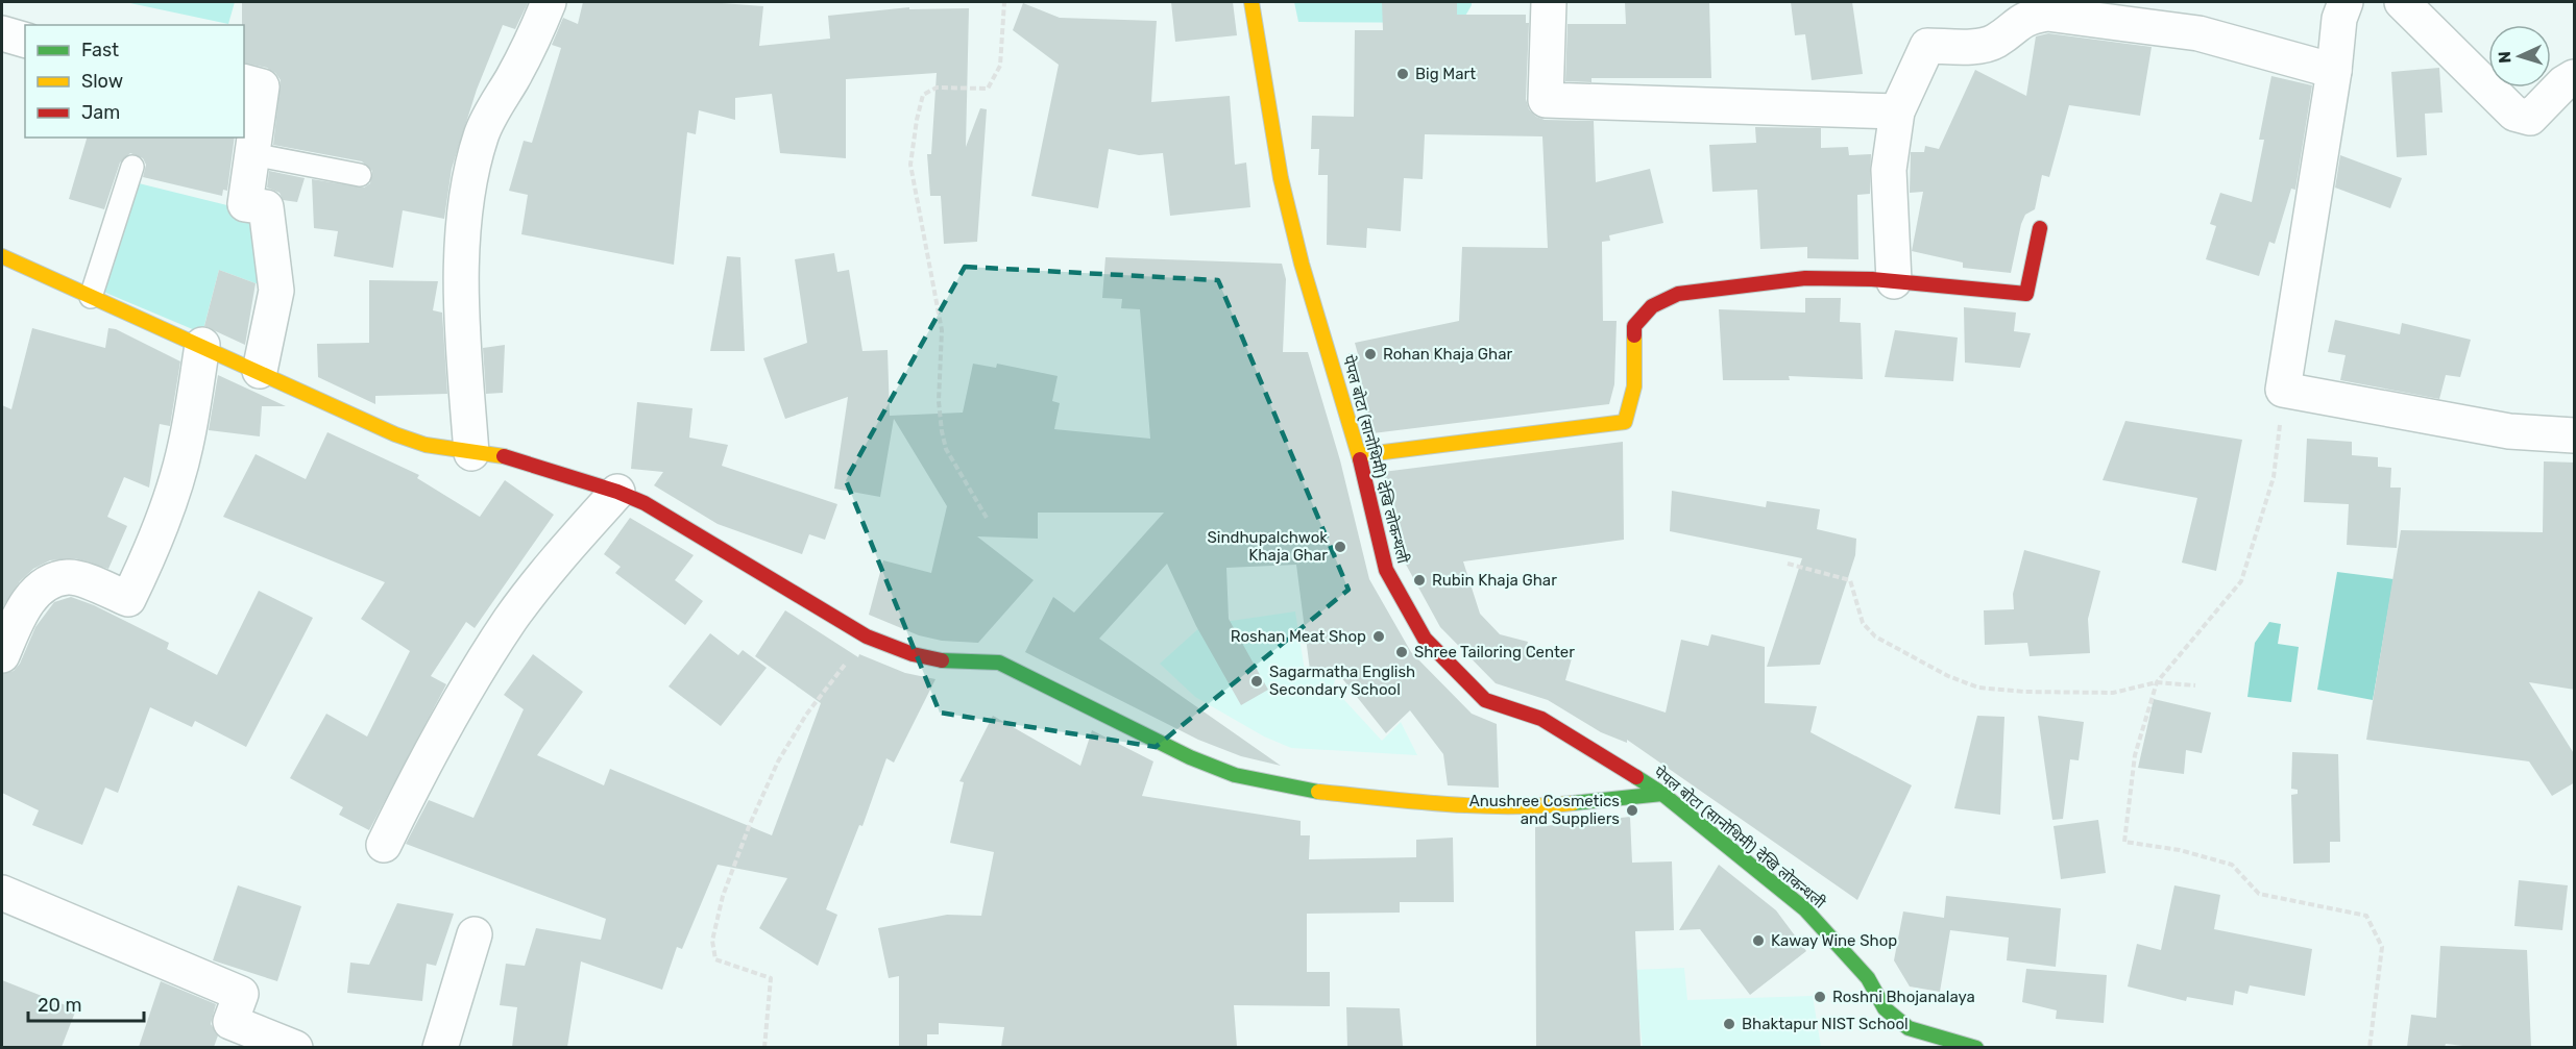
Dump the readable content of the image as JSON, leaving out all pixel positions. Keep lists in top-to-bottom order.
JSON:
{
  "streets": {
    "street": ["पेपल बोटा (सानोथिमी) देखि लोकन्थली"]
  },
  "places": [
    "Big Mart",
    "Rohan Khaja Ghar",
    "Sindhupalchwok Khaja Ghar",
    "Rubin Khaja Ghar",
    "Roshan Meat Shop",
    "Shree Tailoring Center",
    "Sagarmatha English Secondary School",
    "Anushree Cosmetics and Suppliers",
    "Kaway Wine Shop",
    "Roshni Bhojanalaya",
    "Bhaktapur NIST School"
  ],
  "legend": ["Fast", "Slow", "Jam"],
  "scale_bar": "20 m",
  "north": "left"
}
